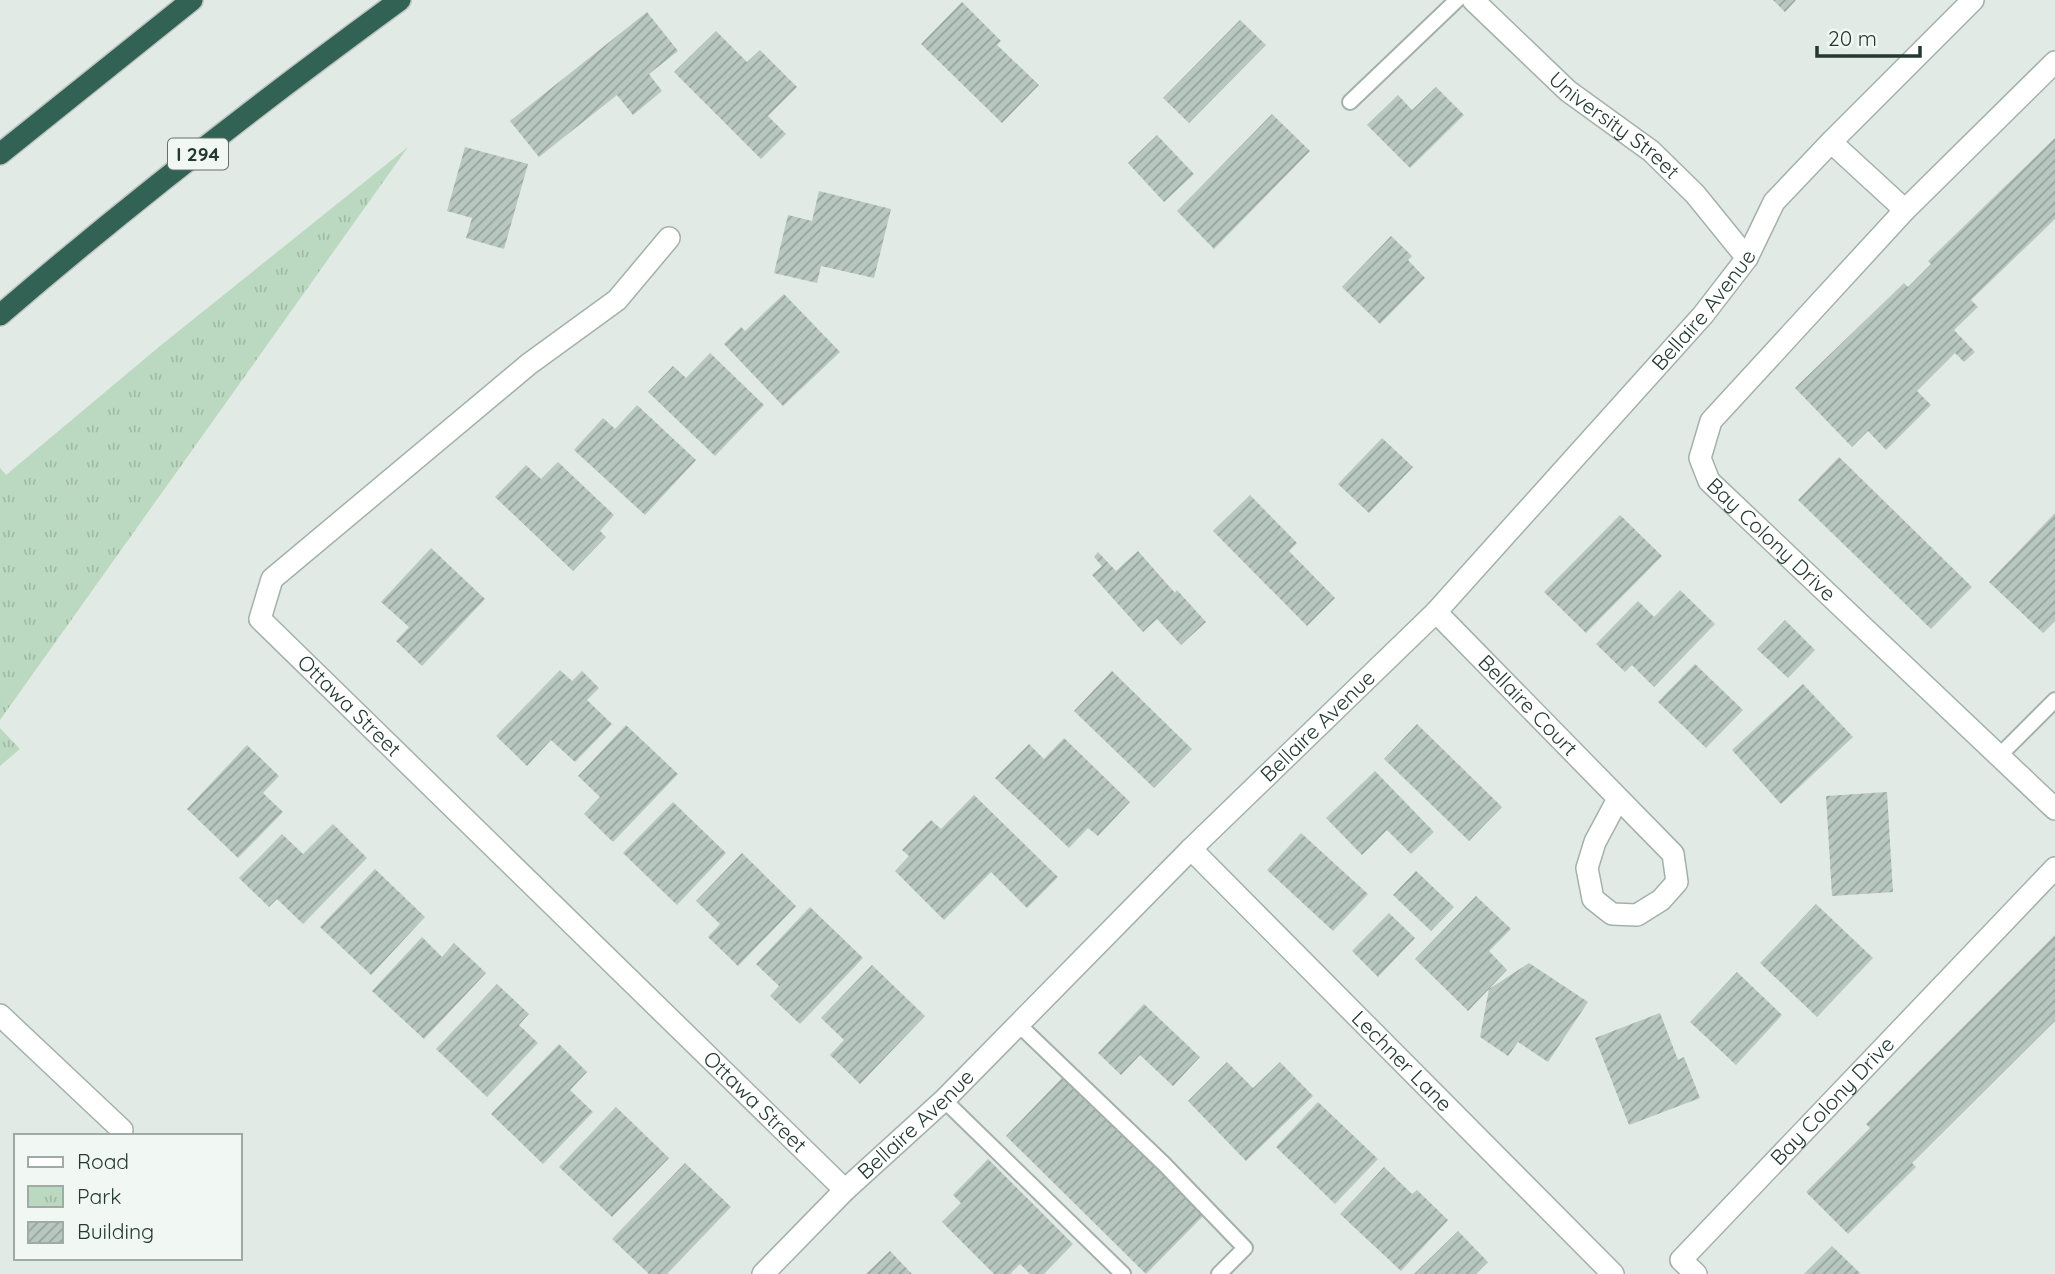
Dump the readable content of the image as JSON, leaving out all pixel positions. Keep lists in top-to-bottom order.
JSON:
{
  "streets": {
    "highway": ["I 294"],
    "street": [
      "University Street",
      "Bellaire Avenue",
      "Bay Colony Drive",
      "Bellaire Court",
      "Ottawa Street",
      "Lechner Lane"
    ]
  },
  "crossings": [
    ["University Street", "Bellaire Avenue"],
    ["Bellaire Avenue", "Bellaire Court"],
    ["Bellaire Avenue", "Ottawa Street"],
    ["Bellaire Avenue", "Lechner Lane"]
  ],
  "legend": ["Road", "Park", "Building"],
  "scale_bar": "20 m"
}
